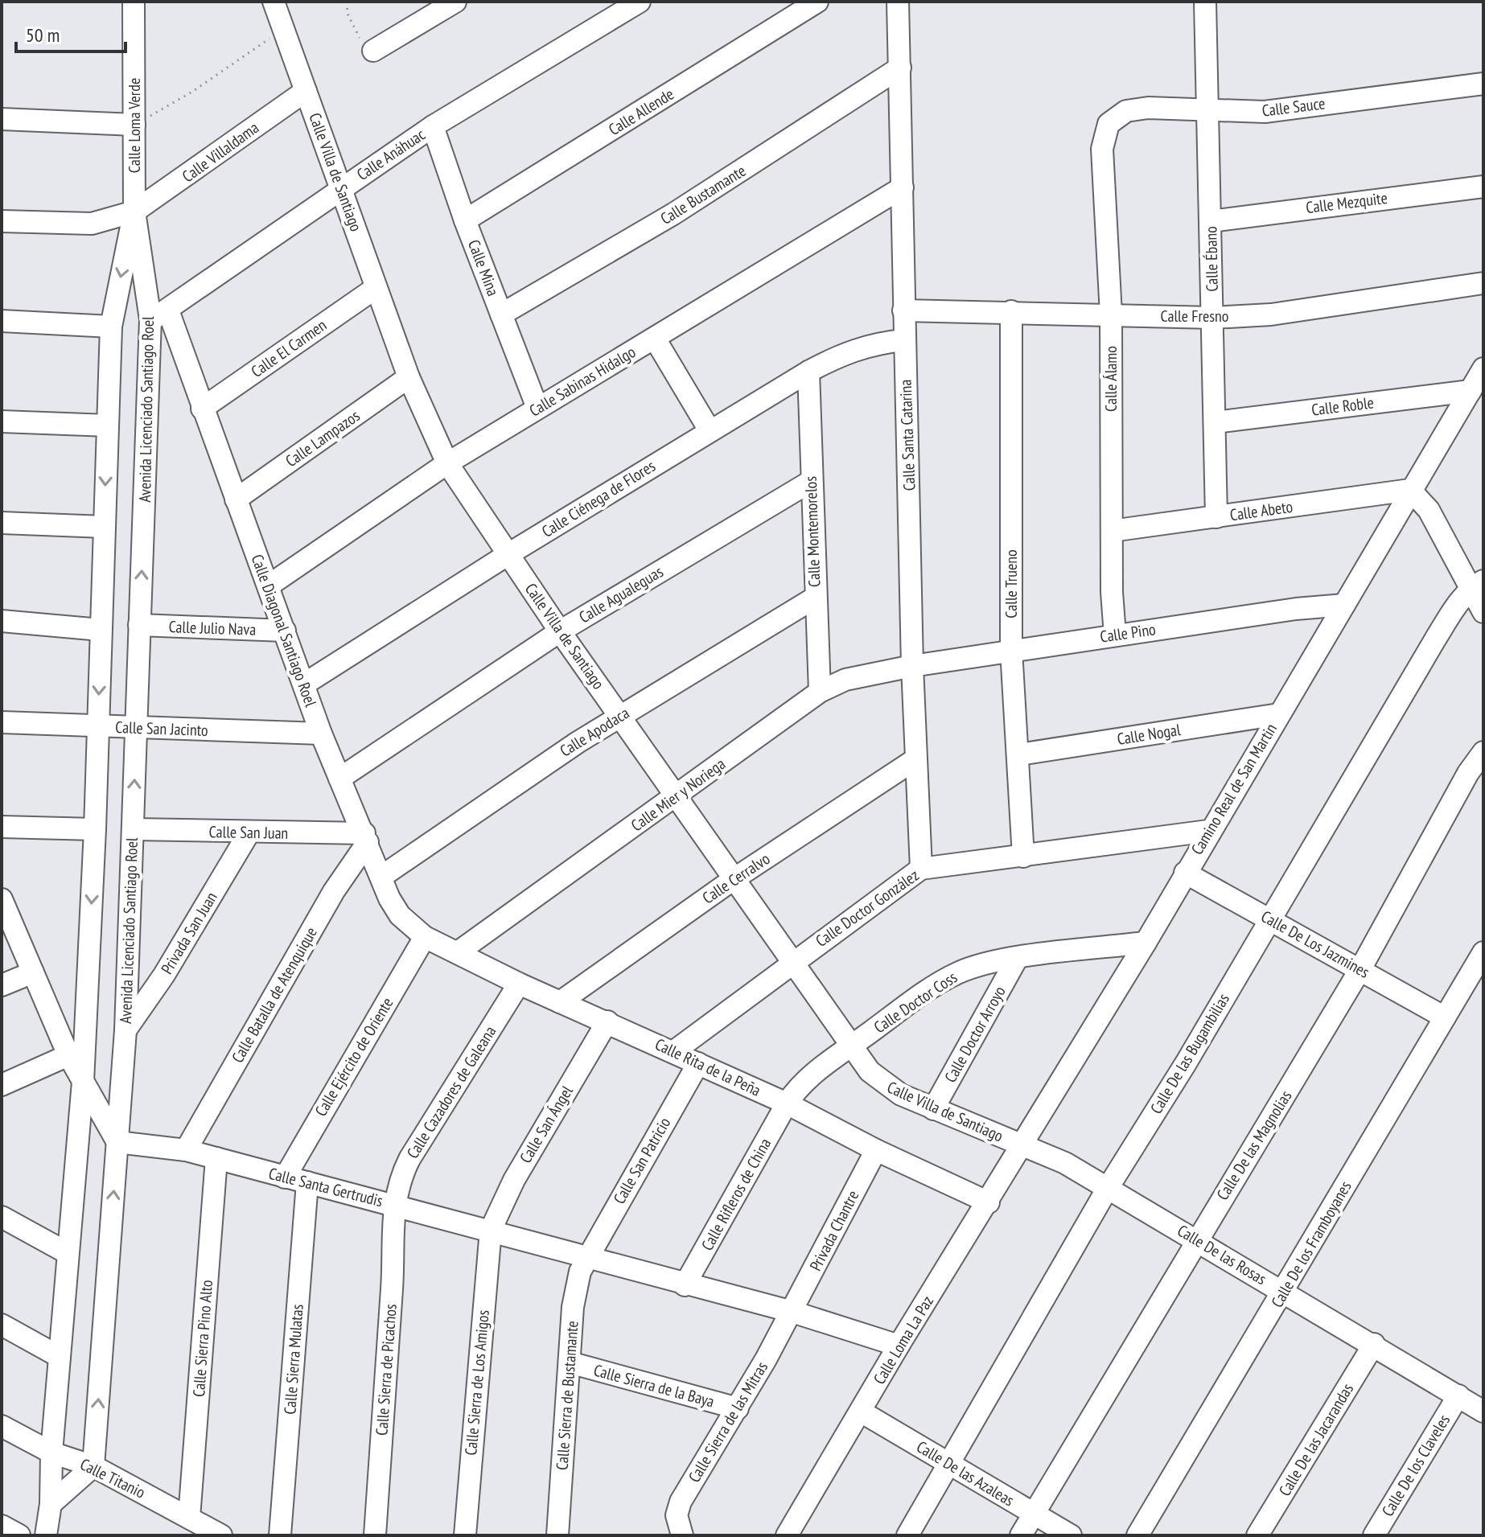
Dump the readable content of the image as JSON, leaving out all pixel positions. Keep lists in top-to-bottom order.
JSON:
{
  "streets": {
    "street": [
      "Calle Sauce",
      "Calle Allende",
      "Calle Loma Verde",
      "Calle Villaldama",
      "Calle Anáhuac",
      "Calle Villa de Santiago",
      "Calle Bustamante",
      "Calle Mezquite",
      "Calle Ébano",
      "Calle Mina",
      "Calle Fresno",
      "Calle El Carmen",
      "Calle Álamo",
      "Calle Sabinas Hidalgo",
      "Calle Roble",
      "Avenida Licenciado Santiago Roel",
      "Calle Santa Catarina",
      "Calle Lampazos",
      "Calle Ciénega de Flores",
      "Calle Abeto",
      "Calle Montemorelos",
      "Calle Trueno",
      "Calle Agualeguas",
      "Calle Julio Nava",
      "Calle Diagonal Santiago Roel",
      "Calle Pino",
      "Calle San Jacinto",
      "Calle Apodaca",
      "Calle Nogal",
      "Camino Real de San Martin",
      "Calle Mier y Noriega",
      "Calle San Juan",
      "Calle Cerralvo",
      "Calle Doctor González",
      "Privada San Juan",
      "Calle De Los Jazmines",
      "Calle Batalla de Atenquique",
      "Calle Doctor Coss",
      "Calle Doctor Arroyo",
      "Calle De las Bugambilias",
      "Calle Ejército de Oriente",
      "Calle Rita de la Peña",
      "Calle Cazadores de Galeana",
      "Calle San Ángel",
      "Calle De las Magnolias",
      "Calle San Patricio",
      "Calle Santa Gertrudis",
      "Calle Rifleros de China",
      "Privada Chantre",
      "Calle De los Framboyanes",
      "Calle De las Rosas",
      "Calle Sierra Pino Alto",
      "Calle Loma La Paz",
      "Calle Sierra Mulatas",
      "Calle Sierra de Picachos",
      "Calle Sierra de Los Amigos",
      "Calle Sierra de la Baya",
      "Calle Sierra de Bustamante",
      "Calle Sierra de las Mitras",
      "Calle De las Jacarandas",
      "Calle De los Claveles",
      "Calle De las Azaleas",
      "Calle Titanio"
    ]
  },
  "crossings": [
    ["Calle Sauce", "Calle Ébano"],
    ["Calle Sauce", "Calle Álamo"],
    ["Calle Allende", "Calle Mina"],
    ["Calle Loma Verde", "Calle Villaldama"],
    ["Calle Loma Verde", "Avenida Licenciado Santiago Roel"],
    ["Calle Villaldama", "Calle Villa de Santiago"],
    ["Calle Villaldama", "Avenida Licenciado Santiago Roel"],
    ["Calle Anáhuac", "Calle Villa de Santiago"],
    ["Calle Anáhuac", "Calle Mina"],
    ["Calle Anáhuac", "Avenida Licenciado Santiago Roel"],
    ["Calle Anáhuac", "Calle Diagonal Santiago Roel"],
    ["Calle Villa de Santiago", "Calle El Carmen"],
    ["Calle Villa de Santiago", "Calle Sabinas Hidalgo"],
    ["Calle Villa de Santiago", "Calle Lampazos"],
    ["Calle Villa de Santiago", "Calle Ciénega de Flores"],
    ["Calle Villa de Santiago", "Calle Agualeguas"],
    ["Calle Villa de Santiago", "Calle Apodaca"],
    ["Calle Villa de Santiago", "Camino Real de San Martin"],
    ["Calle Villa de Santiago", "Calle Mier y Noriega"],
    ["Calle Villa de Santiago", "Calle Cerralvo"],
    ["Calle Villa de Santiago", "Calle Doctor González"],
    ["Calle Villa de Santiago", "Calle Doctor Coss"],
    ["Calle Villa de Santiago", "Calle Doctor Arroyo"],
    ["Calle Villa de Santiago", "Calle De las Rosas"],
    ["Calle Villa de Santiago", "Calle Loma La Paz"],
    ["Calle Bustamante", "Calle Mina"],
    ["Calle Bustamante", "Calle Santa Catarina"],
    ["Calle Mezquite", "Calle Ébano"],
    ["Calle Ébano", "Calle Fresno"],
    ["Calle Ébano", "Calle Roble"],
    ["Calle Ébano", "Calle Abeto"],
    ["Calle Mina", "Calle Sabinas Hidalgo"],
    ["Calle Fresno", "Calle Álamo"],
    ["Calle Fresno", "Calle Santa Catarina"],
    ["Calle Fresno", "Calle Trueno"],
    ["Calle El Carmen", "Calle Diagonal Santiago Roel"],
    ["Calle Álamo", "Calle Abeto"],
    ["Calle Álamo", "Calle Pino"],
    ["Calle Sabinas Hidalgo", "Calle Santa Catarina"],
    ["Calle Sabinas Hidalgo", "Calle Diagonal Santiago Roel"],
    ["Calle Roble", "Camino Real de San Martin"],
    ["Avenida Licenciado Santiago Roel", "Calle Julio Nava"],
    ["Avenida Licenciado Santiago Roel", "Calle Diagonal Santiago Roel"],
    ["Avenida Licenciado Santiago Roel", "Calle San Jacinto"],
    ["Avenida Licenciado Santiago Roel", "Calle San Juan"],
    ["Avenida Licenciado Santiago Roel", "Privada San Juan"],
    ["Avenida Licenciado Santiago Roel", "Calle Santa Gertrudis"],
    ["Avenida Licenciado Santiago Roel", "Calle Titanio"],
    ["Calle Santa Catarina", "Calle Ciénega de Flores"],
    ["Calle Santa Catarina", "Calle Pino"],
    ["Calle Santa Catarina", "Calle Mier y Noriega"],
    ["Calle Santa Catarina", "Calle Cerralvo"],
    ["Calle Santa Catarina", "Calle Doctor González"],
    ["Calle Lampazos", "Calle Diagonal Santiago Roel"],
    ["Calle Ciénega de Flores", "Calle Montemorelos"],
    ["Calle Ciénega de Flores", "Calle Diagonal Santiago Roel"],
    ["Calle Abeto", "Camino Real de San Martin"],
    ["Calle Montemorelos", "Calle Agualeguas"],
    ["Calle Montemorelos", "Calle Apodaca"],
    ["Calle Montemorelos", "Calle Mier y Noriega"],
    ["Calle Trueno", "Calle Pino"],
    ["Calle Trueno", "Calle Nogal"],
    ["Calle Trueno", "Calle Doctor González"],
    ["Calle Agualeguas", "Calle Diagonal Santiago Roel"],
    ["Calle Julio Nava", "Calle Diagonal Santiago Roel"],
    ["Calle Diagonal Santiago Roel", "Calle San Jacinto"],
    ["Calle Diagonal Santiago Roel", "Calle Apodaca"],
    ["Calle Diagonal Santiago Roel", "Calle San Juan"],
    ["Calle Diagonal Santiago Roel", "Calle Batalla de Atenquique"],
    ["Calle Diagonal Santiago Roel", "Calle Ejército de Oriente"],
    ["Calle Diagonal Santiago Roel", "Calle Rita de la Peña"],
    ["Calle Pino", "Camino Real de San Martin"],
    ["Calle Pino", "Calle Mier y Noriega"],
    ["Calle Nogal", "Camino Real de San Martin"],
    ["Camino Real de San Martin", "Calle Doctor González"],
    ["Camino Real de San Martin", "Calle De Los Jazmines"],
    ["Camino Real de San Martin", "Calle Doctor Coss"],
    ["Camino Real de San Martin", "Calle De las Rosas"],
    ["Camino Real de San Martin", "Calle Loma La Paz"],
    ["Calle Mier y Noriega", "Calle Rita de la Peña"],
    ["Calle San Juan", "Privada San Juan"],
    ["Calle San Juan", "Calle Batalla de Atenquique"],
    ["Calle Cerralvo", "Calle Rita de la Peña"],
    ["Calle Doctor González", "Calle Rita de la Peña"],
    ["Calle De Los Jazmines", "Calle De las Bugambilias"],
    ["Calle De Los Jazmines", "Calle De las Magnolias"],
    ["Calle De Los Jazmines", "Calle De los Framboyanes"],
    ["Calle Batalla de Atenquique", "Calle Santa Gertrudis"],
    ["Calle Doctor Coss", "Calle Doctor Arroyo"],
    ["Calle Doctor Coss", "Calle Rita de la Peña"],
    ["Calle Doctor Coss", "Calle Rifleros de China"],
    ["Calle De las Bugambilias", "Calle De las Rosas"],
    ["Calle De las Bugambilias", "Calle De las Azaleas"],
    ["Calle Ejército de Oriente", "Calle Rita de la Peña"],
    ["Calle Ejército de Oriente", "Calle Santa Gertrudis"],
    ["Calle Rita de la Peña", "Calle Cazadores de Galeana"],
    ["Calle Rita de la Peña", "Calle San Ángel"],
    ["Calle Rita de la Peña", "Calle San Patricio"],
    ["Calle Rita de la Peña", "Calle Rifleros de China"],
    ["Calle Rita de la Peña", "Privada Chantre"],
    ["Calle Rita de la Peña", "Calle Loma La Paz"],
    ["Calle Cazadores de Galeana", "Calle Santa Gertrudis"],
    ["Calle Cazadores de Galeana", "Calle Sierra de Picachos"],
    ["Calle San Ángel", "Calle Santa Gertrudis"],
    ["Calle San Ángel", "Calle Sierra de Los Amigos"],
    ["Calle De las Magnolias", "Calle De las Rosas"],
    ["Calle De las Magnolias", "Calle De las Azaleas"],
    ["Calle San Patricio", "Calle Santa Gertrudis"],
    ["Calle San Patricio", "Calle Sierra de Bustamante"],
    ["Calle Santa Gertrudis", "Calle Rifleros de China"],
    ["Calle Santa Gertrudis", "Privada Chantre"],
    ["Calle Santa Gertrudis", "Calle Sierra Pino Alto"],
    ["Calle Santa Gertrudis", "Calle Loma La Paz"],
    ["Calle Santa Gertrudis", "Calle Sierra Mulatas"],
    ["Calle Santa Gertrudis", "Calle Sierra de Picachos"],
    ["Calle Santa Gertrudis", "Calle Sierra de Los Amigos"],
    ["Calle Santa Gertrudis", "Calle Sierra de Bustamante"],
    ["Calle Santa Gertrudis", "Calle Sierra de las Mitras"],
    ["Privada Chantre", "Calle Sierra de las Mitras"],
    ["Calle De los Framboyanes", "Calle De las Rosas"],
    ["Calle De las Rosas", "Calle Loma La Paz"],
    ["Calle De las Rosas", "Calle De las Jacarandas"],
    ["Calle De las Rosas", "Calle De los Claveles"],
    ["Calle Sierra Pino Alto", "Calle Titanio"],
    ["Calle Loma La Paz", "Calle De las Azaleas"],
    ["Calle Sierra de la Baya", "Calle Sierra de Bustamante"],
    ["Calle Sierra de la Baya", "Calle Sierra de las Mitras"]
  ],
  "scale_bar": "50 m"
}
